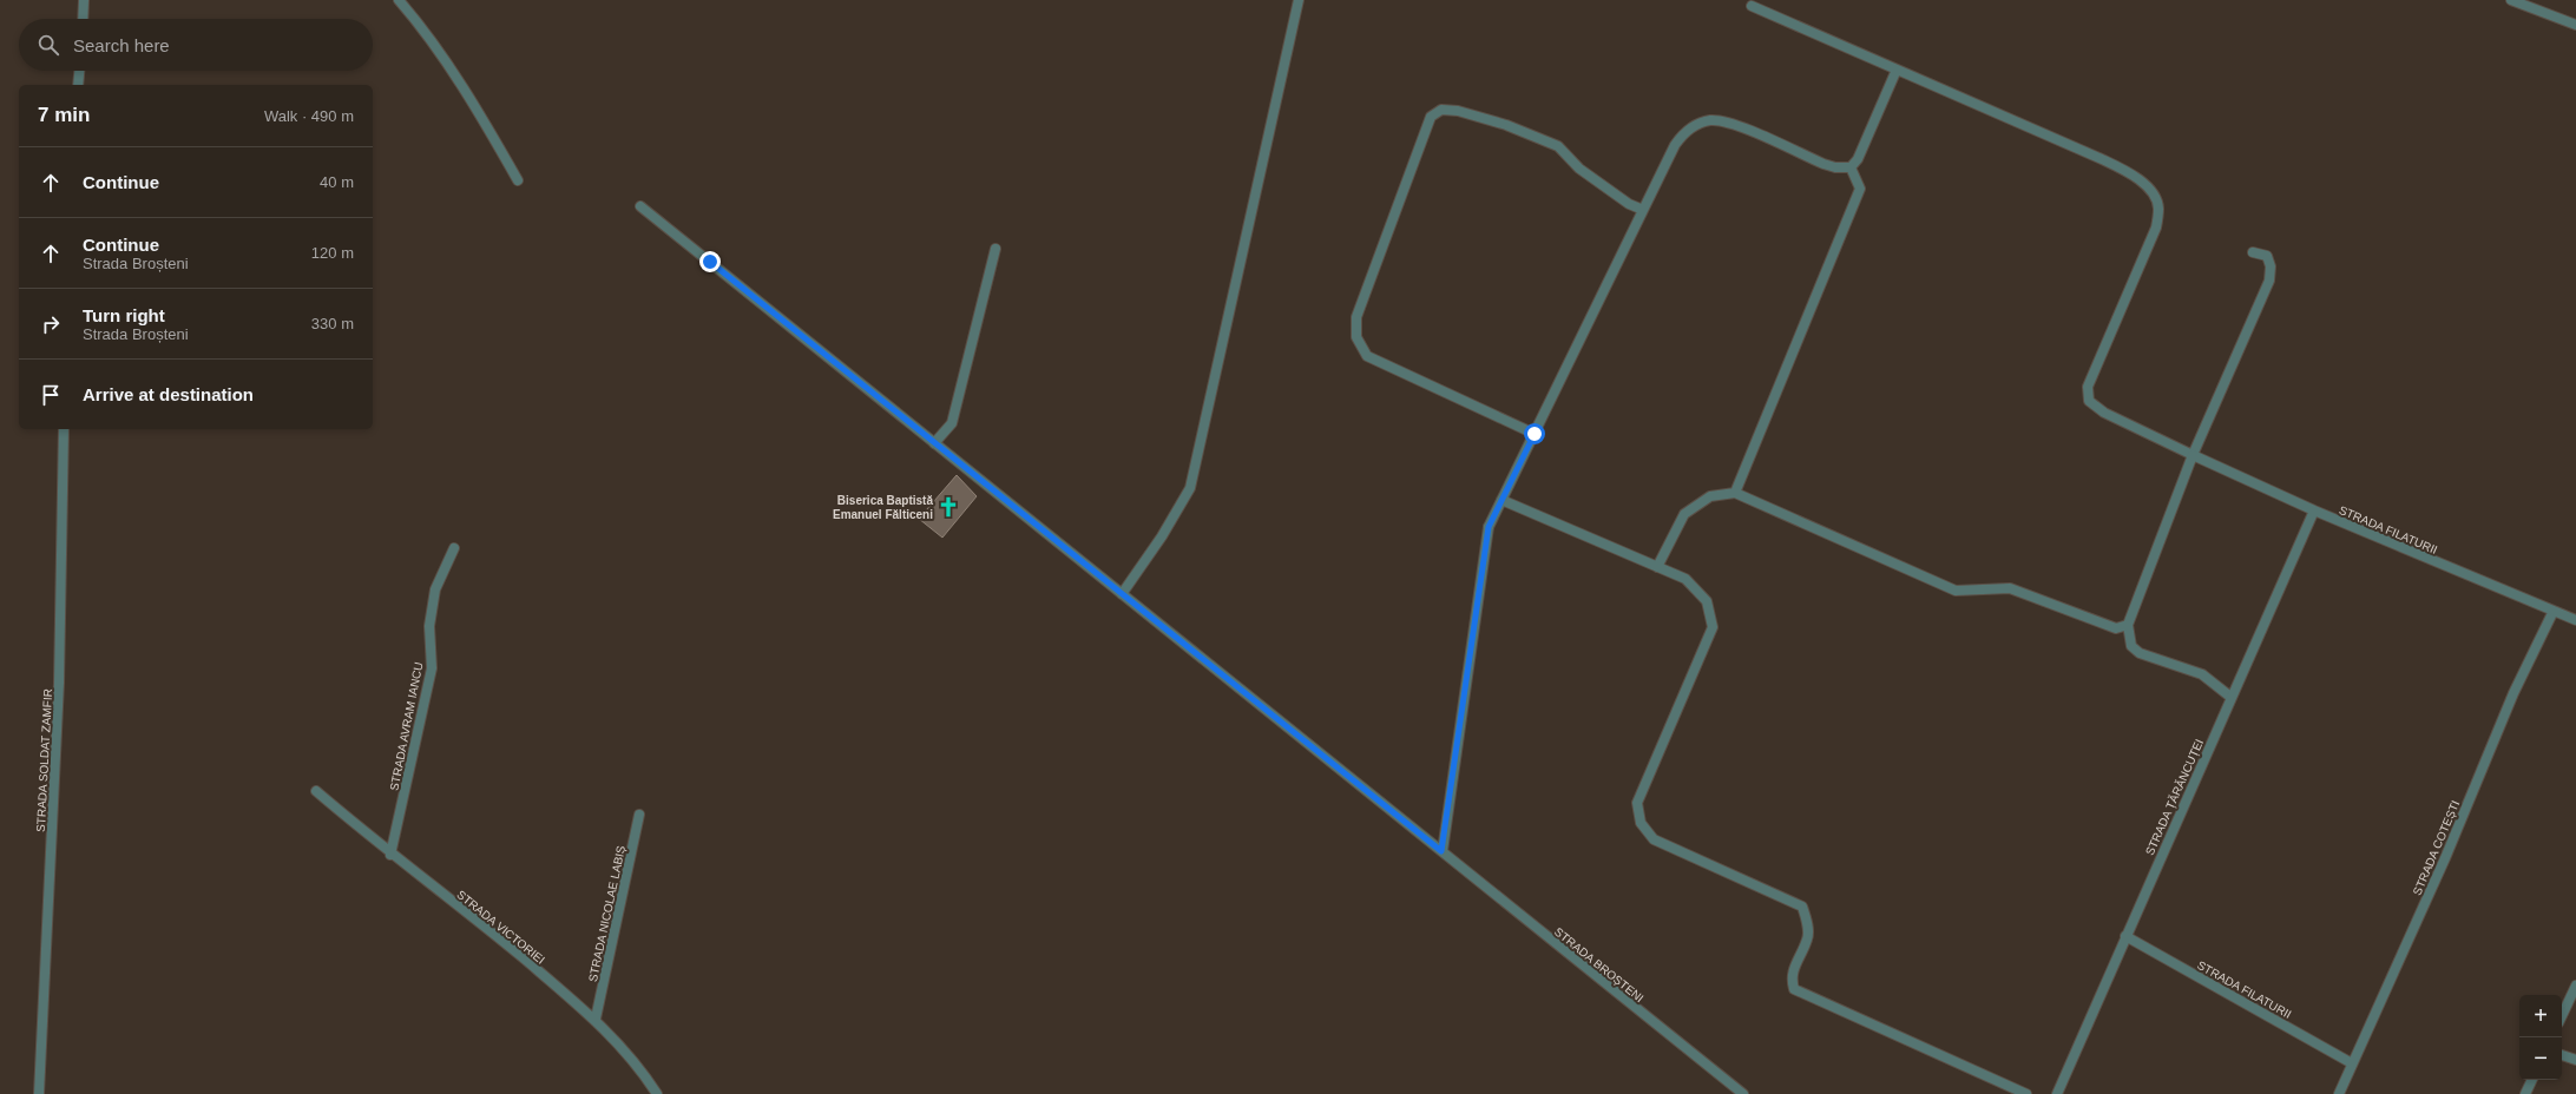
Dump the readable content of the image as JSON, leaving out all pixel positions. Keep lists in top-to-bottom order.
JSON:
{
  "streets": {
    "street": [
      "STRADA FILATURII",
      "STRADA AVRAM IANCU",
      "STRADA SOLDAT ZAMFIR",
      "STRADA ȚĂRĂNCUȚEI",
      "STRADA COTEȘTI",
      "STRADA NICOLAE LABIȘ",
      "STRADA VICTORIEI",
      "STRADA BROȘTENI"
    ]
  },
  "crossings": [
    ["STRADA FILATURII", "STRADA ȚĂRĂNCUȚEI"],
    ["STRADA FILATURII", "STRADA COTEȘTI"],
    ["STRADA AVRAM IANCU", "STRADA VICTORIEI"],
    ["STRADA NICOLAE LABIȘ", "STRADA VICTORIEI"]
  ],
  "places": {
    "church": ["Biserica Baptistă Emanuel Fălticeni"]
  },
  "page": {
    "search": "Search here",
    "heading": ["7 min", "Walk · 490 m"],
    "list": [
      ["Continue", "40 m"],
      ["Continue", "Strada Broșteni", "120 m"],
      ["Turn right", "Strada Broșteni", "330 m"],
      "Arrive at destination"
    ],
    "map_buttons": ["+", "−"]
  }
}
